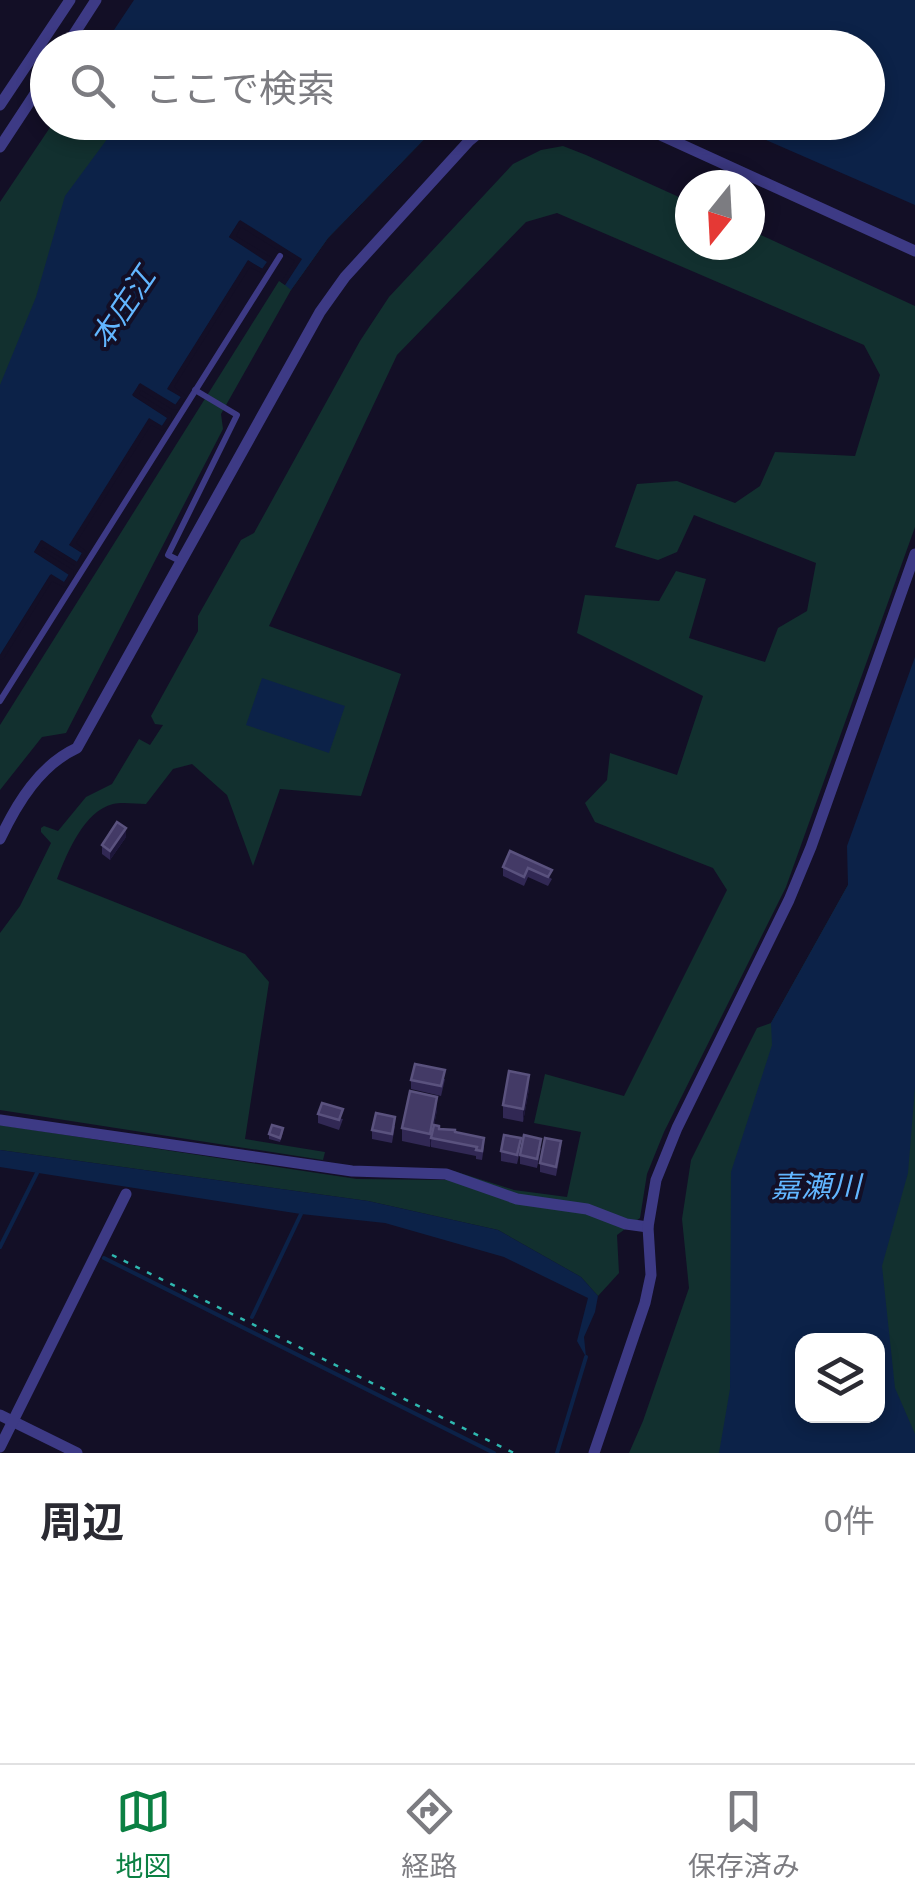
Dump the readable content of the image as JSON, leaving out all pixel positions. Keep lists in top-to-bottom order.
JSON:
{
  "water": ["本庄江", "嘉瀬川"],
  "north": "bottom",
  "page": {
    "search": "ここで検索",
    "heading": ["周辺", "0件"],
    "nav": ["地図", "経路", "保存済み"]
  }
}
